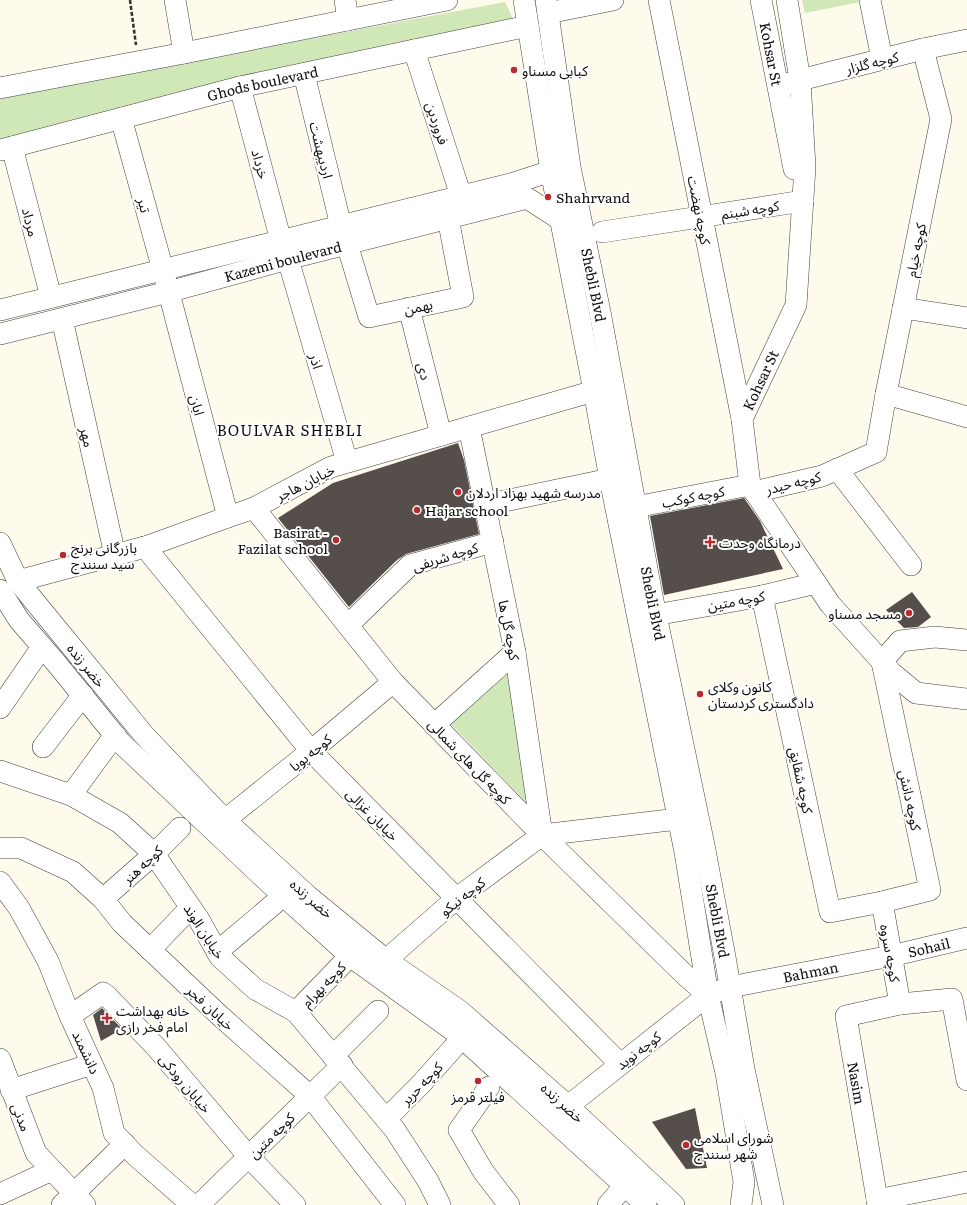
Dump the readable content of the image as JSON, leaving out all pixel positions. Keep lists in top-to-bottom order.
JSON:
{
  "streets": {
    "street": [
      "Kohsar St",
      "کوچه گلزار",
      "Ghods boulevard",
      "فروردین",
      "اردیبهشت",
      "خرداد",
      "تیر",
      "کوچه شبنم",
      "کوچه نهضت",
      "مرداد",
      "کوچه خیام",
      "Kazemi boulevard",
      "Shebli Blvd",
      "بهمن",
      "اذر",
      "دی",
      "ابان",
      "مهر",
      "خیابان هاجر",
      "کوچه حیدر",
      "کوچه کوکب",
      "کوچه شریفی",
      "کوچه متین",
      "کوچه گل ها",
      "خضر زنده",
      "کوچه پویا",
      "کوچه گل های شمالی",
      "کوچه شقایق",
      "کوچه دانش",
      "خیابان غزالی",
      "کوچه هنر",
      "کوچه نیکو",
      "خیابان الوند",
      "Sohail",
      "کوچه سروه",
      "Bahman",
      "کوچه بهرام",
      "خیابان فجر",
      "کوچه نوید",
      "دانشمند",
      "خیابان رودکی",
      "کوچه حریر",
      "Nasim",
      "مدنی"
    ]
  },
  "crossings": [
    ["Kohsar St", "کوچه گلزار"],
    ["Kohsar St", "کوچه شبنم"],
    ["Kohsar St", "کوچه نهضت"],
    ["Kohsar St", "کوچه حیدر"],
    ["Kohsar St", "کوچه کوکب"],
    ["Kohsar St", "کوچه متین"],
    ["Kohsar St", "کوچه دانش"],
    ["کوچه گلزار", "کوچه خیام"],
    ["Ghods boulevard", "فروردین"],
    ["Ghods boulevard", "اردیبهشت"],
    ["Ghods boulevard", "خرداد"],
    ["Ghods boulevard", "تیر"],
    ["Ghods boulevard", "مرداد"],
    ["Ghods boulevard", "Shebli Blvd"],
    ["فروردین", "Kazemi boulevard"],
    ["اردیبهشت", "Kazemi boulevard"],
    ["اردیبهشت", "بهمن"],
    ["خرداد", "Kazemi boulevard"],
    ["خرداد", "اذر"],
    ["تیر", "Kazemi boulevard"],
    ["تیر", "ابان"],
    ["کوچه شبنم", "کوچه نهضت"],
    ["مرداد", "Kazemi boulevard"],
    ["کوچه خیام", "کوچه حیدر"],
    ["Kazemi boulevard", "Shebli Blvd"],
    ["Kazemi boulevard", "بهمن"],
    ["Kazemi boulevard", "اذر"],
    ["Kazemi boulevard", "ابان"],
    ["Kazemi boulevard", "مهر"],
    ["Shebli Blvd", "خیابان هاجر"],
    ["Shebli Blvd", "کوچه کوکب"],
    ["Shebli Blvd", "کوچه متین"],
    ["Shebli Blvd", "کوچه گل های شمالی"],
    ["Shebli Blvd", "Bahman"],
    ["Shebli Blvd", "کوچه نوید"],
    ["بهمن", "دی"],
    ["اذر", "خیابان هاجر"],
    ["دی", "خیابان هاجر"],
    ["ابان", "خیابان هاجر"],
    ["مهر", "خیابان هاجر"],
    ["خیابان هاجر", "کوچه گل ها"],
    ["خیابان هاجر", "خضر زنده"],
    ["خیابان هاجر", "کوچه گل های شمالی"],
    ["خیابان هاجر", "خیابان غزالی"],
    ["کوچه حیدر", "کوچه کوکب"],
    ["کوچه شریفی", "کوچه گل ها"],
    ["کوچه شریفی", "کوچه گل های شمالی"],
    ["کوچه متین", "کوچه شقایق"],
    ["کوچه متین", "خیابان الوند"],
    ["کوچه متین", "خیابان فجر"],
    ["کوچه متین", "خیابان رودکی"],
    ["کوچه گل ها", "کوچه گل های شمالی"],
    ["کوچه گل ها", "کوچه نیکو"],
    ["خضر زنده", "کوچه پویا"],
    ["خضر زنده", "کوچه نیکو"],
    ["خضر زنده", "کوچه بهرام"],
    ["خضر زنده", "کوچه نوید"],
    ["کوچه پویا", "کوچه گل های شمالی"],
    ["کوچه پویا", "خیابان غزالی"],
    ["کوچه گل های شمالی", "کوچه نیکو"],
    ["کوچه گل های شمالی", "Bahman"],
    ["کوچه گل های شمالی", "کوچه نوید"],
    ["کوچه شقایق", "کوچه دانش"],
    ["کوچه شقایق", "کوچه سروه"],
    ["کوچه دانش", "کوچه سروه"],
    ["خیابان غزالی", "کوچه نیکو"],
    ["خیابان غزالی", "کوچه نوید"],
    ["کوچه هنر", "خیابان الوند"],
    ["کوچه هنر", "خیابان فجر"],
    ["خیابان الوند", "کوچه بهرام"],
    ["خیابان الوند", "کوچه حریر"],
    ["Sohail", "کوچه سروه"],
    ["Sohail", "Bahman"],
    ["کوچه سروه", "Bahman"],
    ["کوچه سروه", "Nasim"],
    ["Bahman", "کوچه نوید"],
    ["دانشمند", "خیابان رودکی"]
  ],
  "districts": ["BOULVAR SHEBLI"],
  "places": {
    "other": [
      "کبابی مسناو",
      "Shahrvand",
      "مدرسه شهید بهزاد اردلان",
      "Hajar school",
      "Basirat - Fazilat school",
      "بازرگانی برنج سید سنندج",
      "مسجد مسناو",
      "کانون وکلای دادگستری کردستان",
      "فیلتر قرمز",
      "شورای اسلامی شهر سنندج"
    ],
    "health": ["درمانگاه وحدت", "خانه بهداشت امام فخر رازی"]
  }
}
